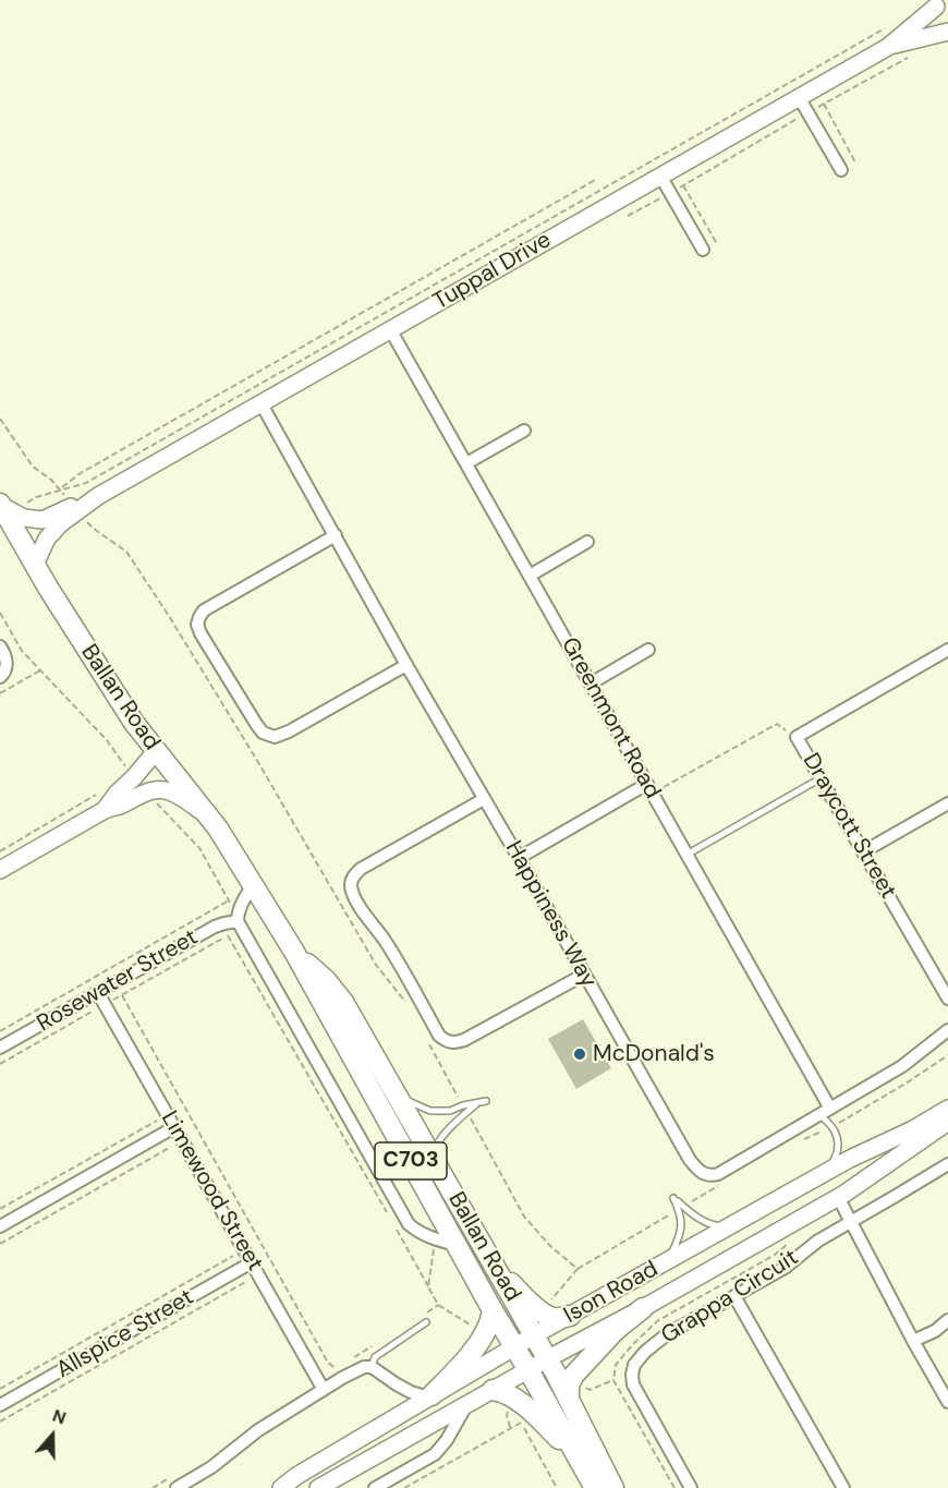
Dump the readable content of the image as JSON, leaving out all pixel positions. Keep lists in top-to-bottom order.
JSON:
{
  "streets": {
    "main road": ["Ballan Road", "C703"],
    "street": [
      "Tuppal Drive",
      "Greenmont Road",
      "Draycott Street",
      "Happiness Way",
      "Rosewater Street",
      "Limewood Street",
      "Ison Road",
      "Grappa Circuit",
      "Allspice Street"
    ]
  },
  "crossings": [
    ["Tuppal Drive", "Ballan Road"],
    ["Tuppal Drive", "Greenmont Road"],
    ["Tuppal Drive", "Happiness Way"],
    ["Ballan Road", "Rosewater Street"],
    ["Ballan Road", "Ison Road"],
    ["Greenmont Road", "Happiness Way"],
    ["Rosewater Street", "Limewood Street"],
    ["Limewood Street", "Allspice Street"]
  ],
  "places": ["McDonald's"],
  "north": "top"
}
